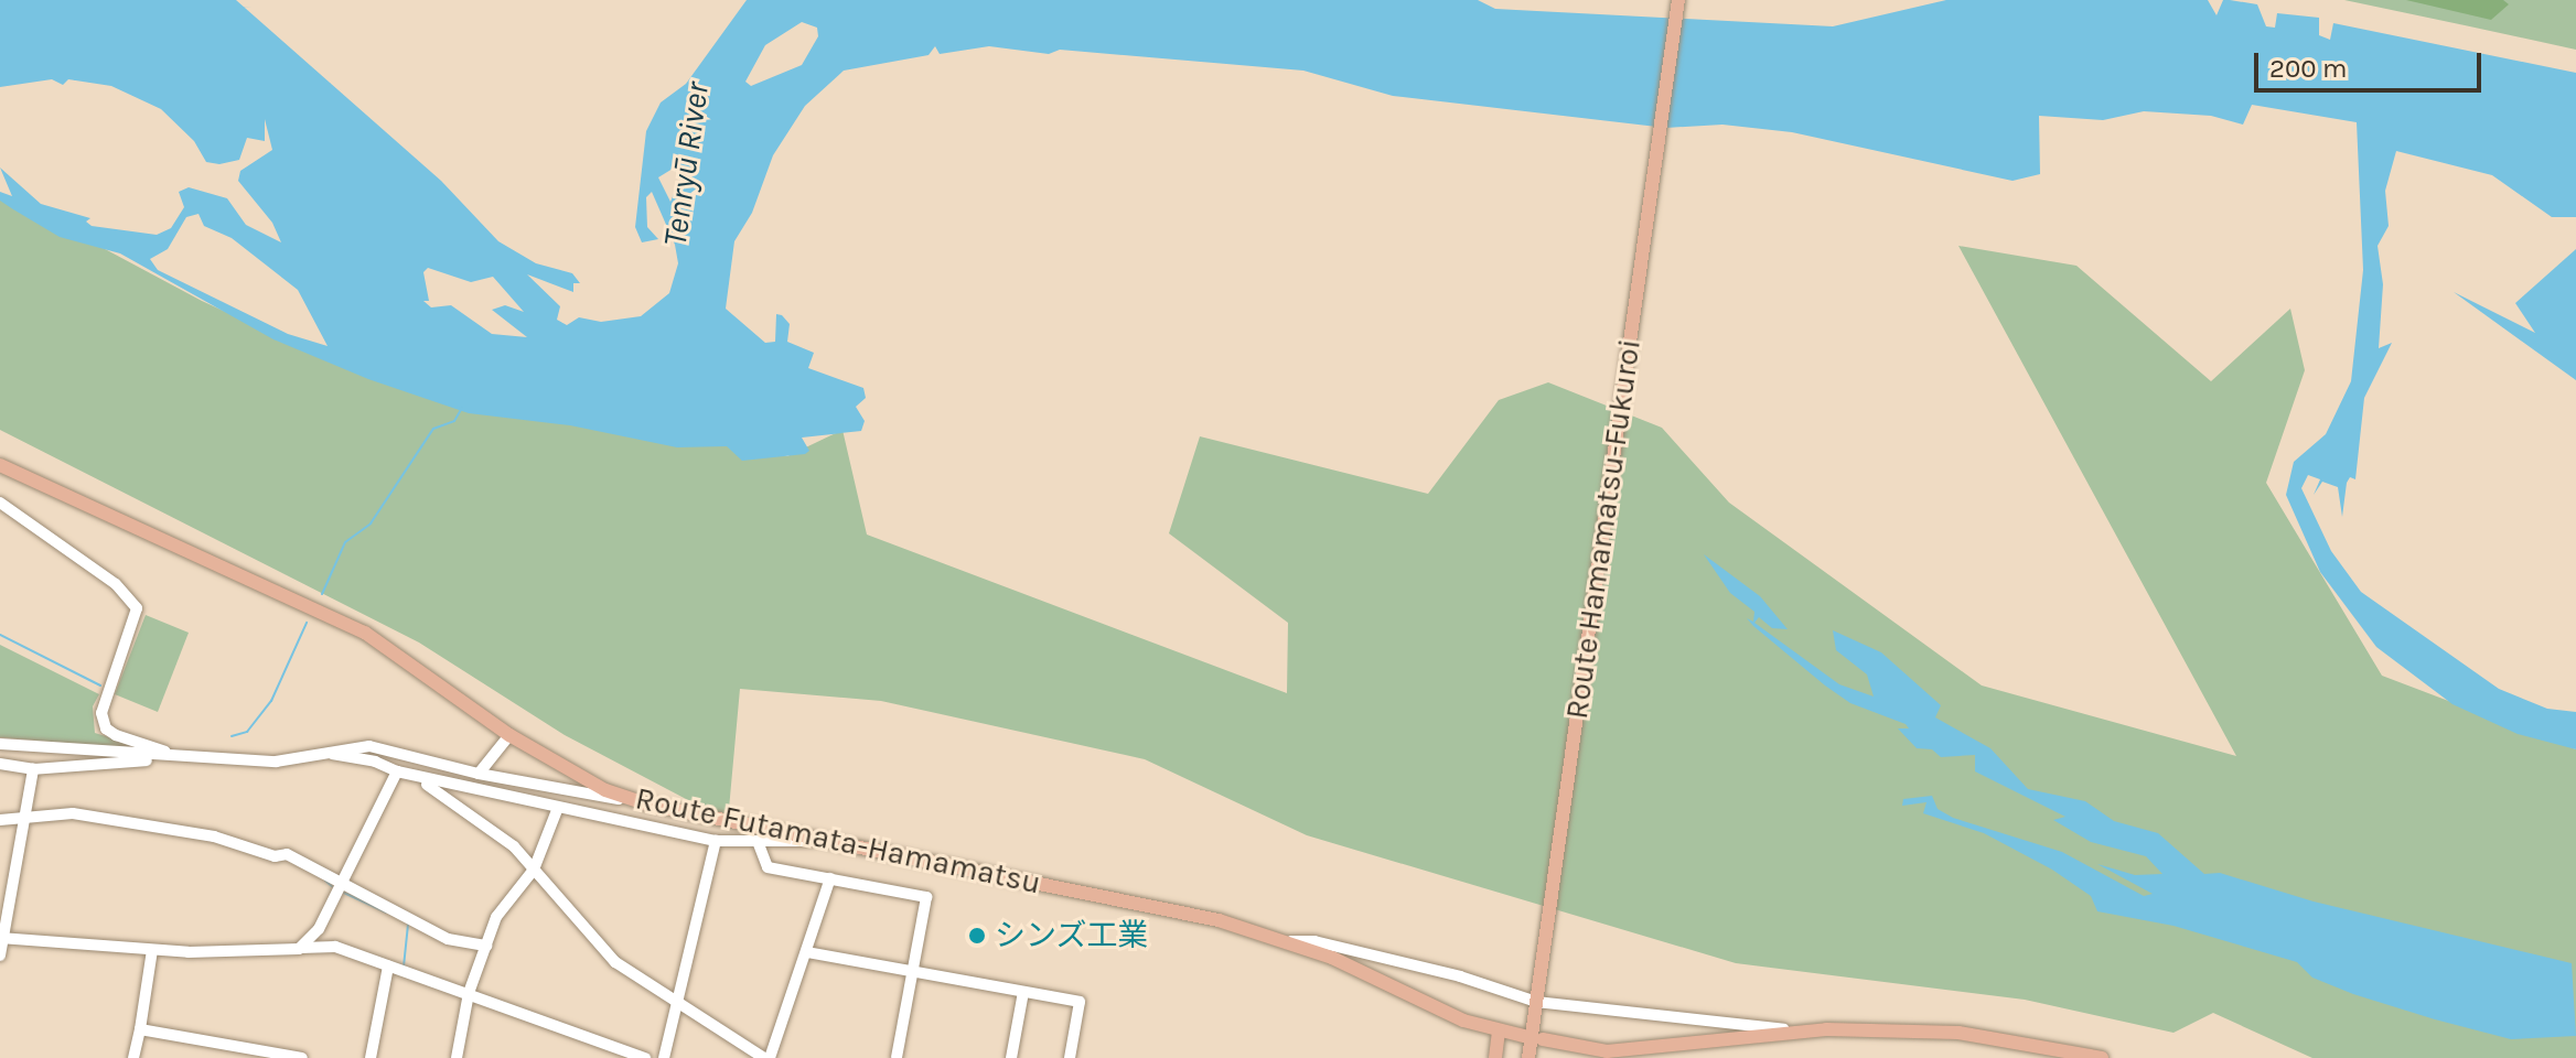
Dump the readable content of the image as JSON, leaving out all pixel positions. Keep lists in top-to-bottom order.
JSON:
{
  "streets": {
    "main road": ["Route Hamamatsu-Fukuroi", "Route Futamata-Hamamatsu"]
  },
  "water": ["Tenryū River"],
  "places": ["シンズ工業"],
  "scale_bar": "200 m"
}
